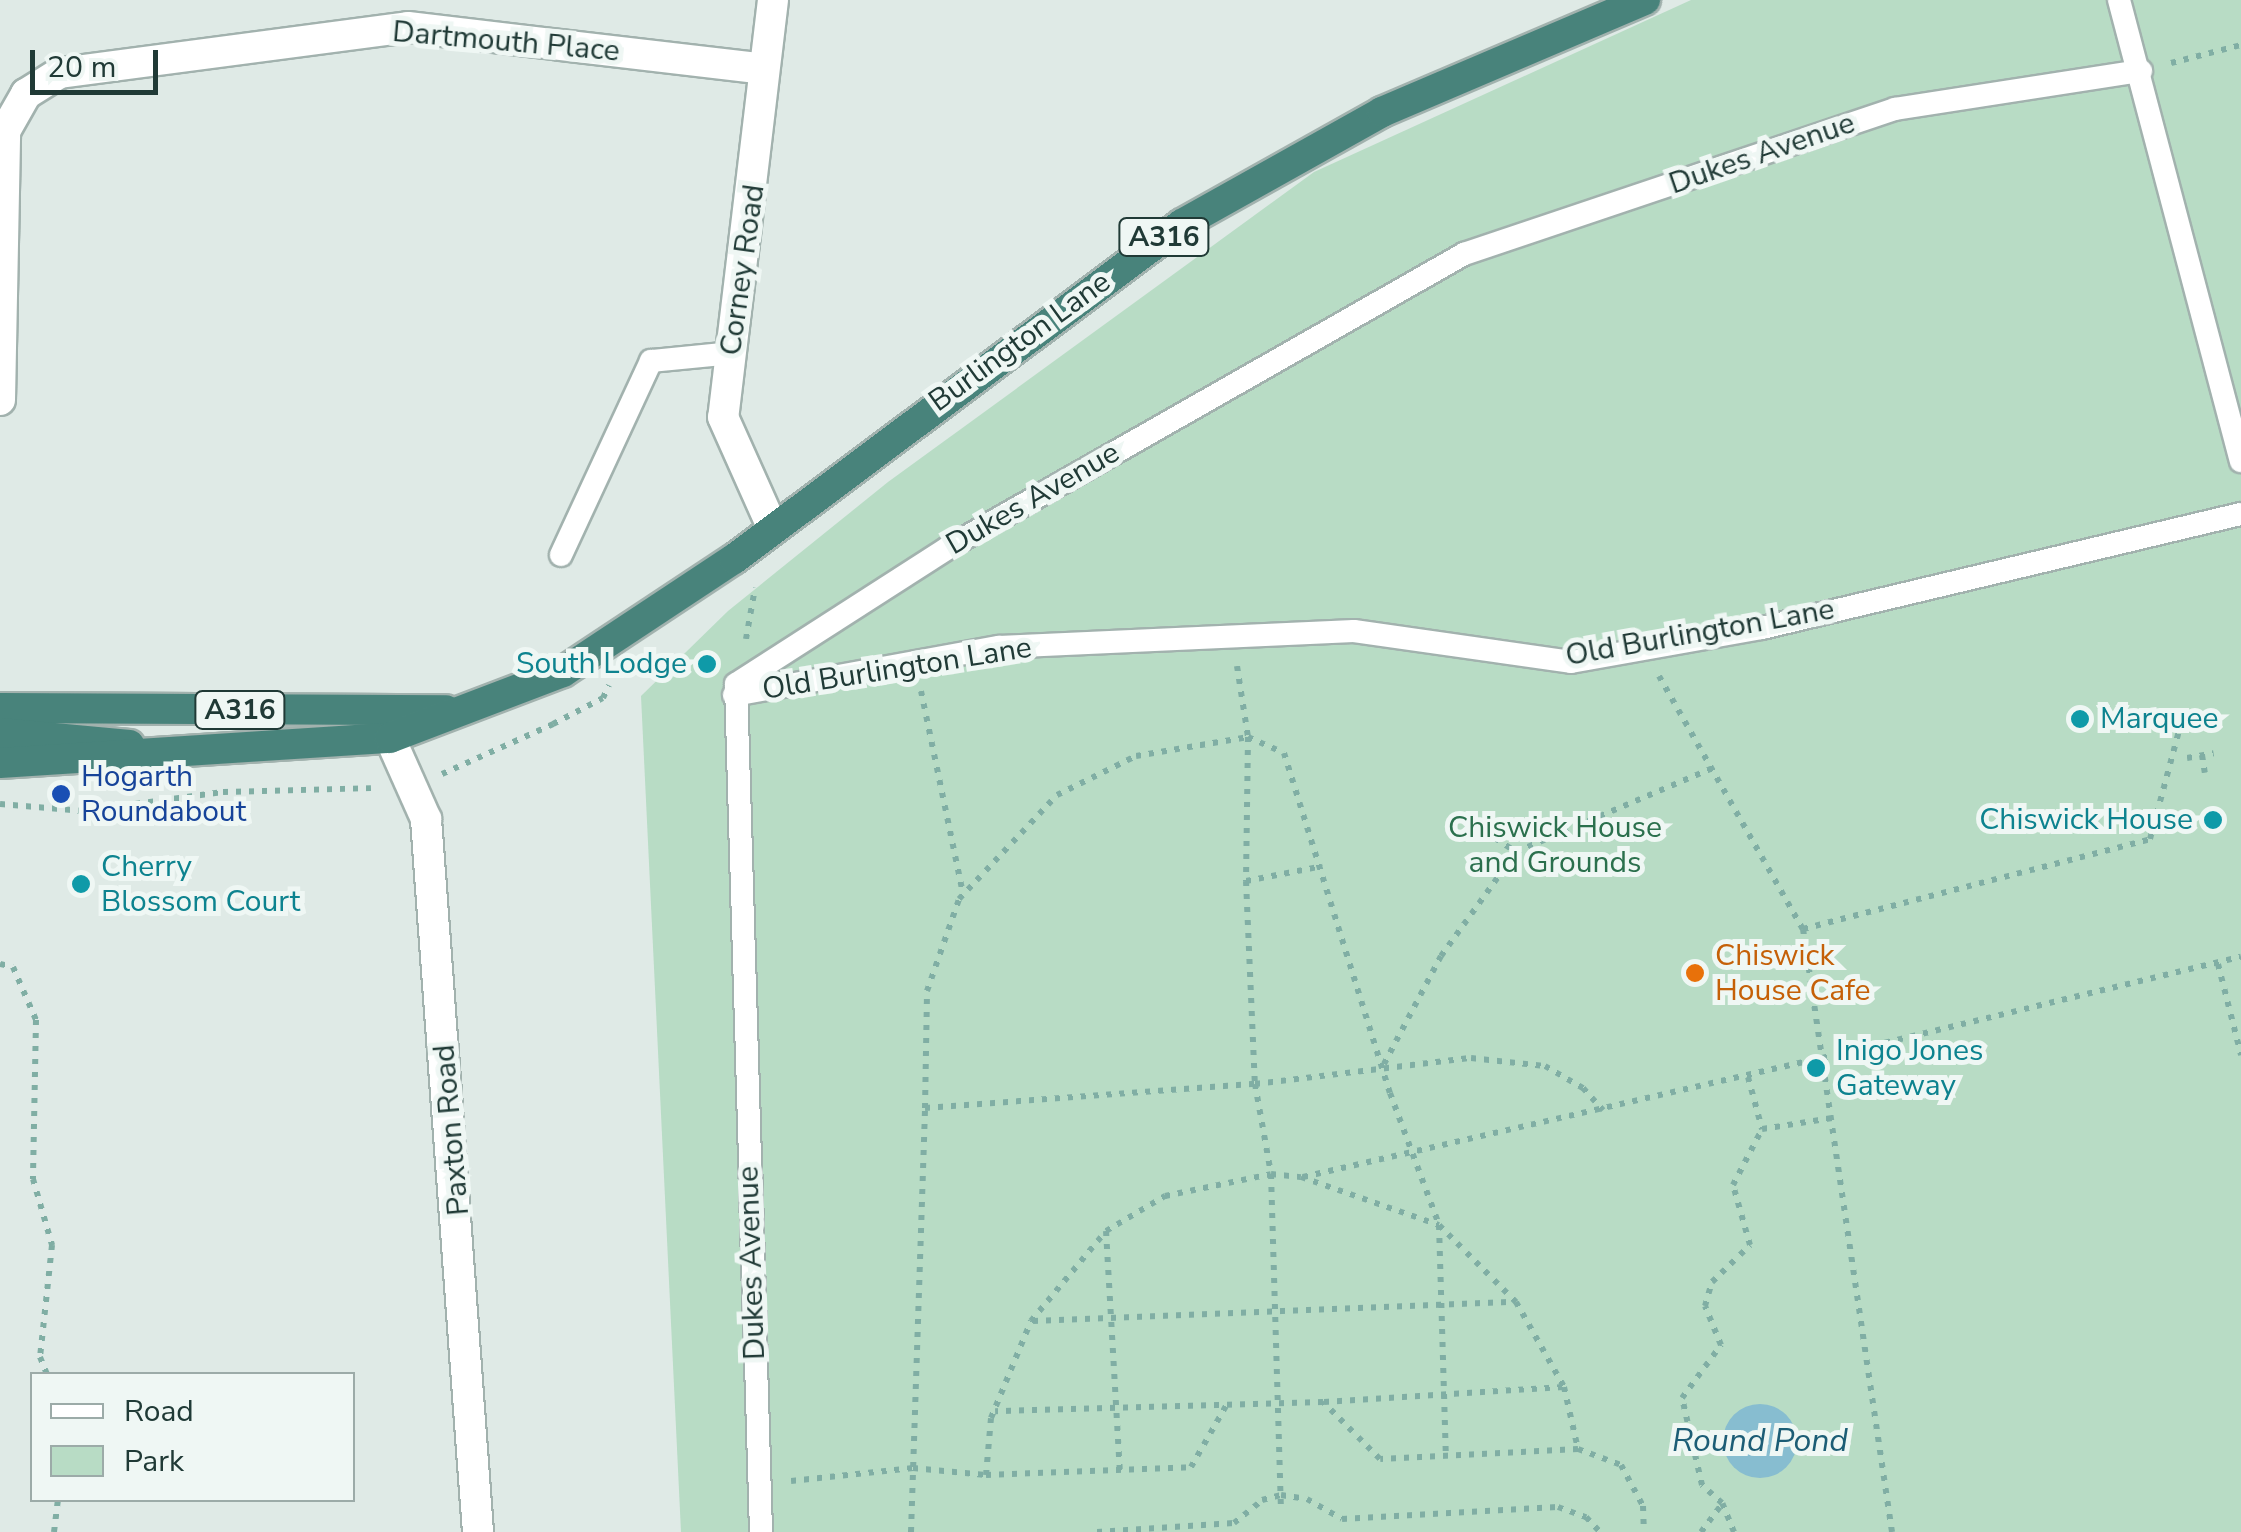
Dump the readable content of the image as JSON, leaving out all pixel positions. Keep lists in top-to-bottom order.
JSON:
{
  "streets": {
    "highway": ["A316", "Burlington Lane"],
    "street": ["Dartmouth Place", "Corney Road", "Paxton Road"],
    "lane": ["Dukes Avenue", "Old Burlington Lane"]
  },
  "crossings": [
    ["Dartmouth Place", "Corney Road"],
    ["Dukes Avenue", "Old Burlington Lane"],
    ["A316", "Burlington Lane"],
    ["Corney Road", "Burlington Lane"],
    ["Burlington Lane", "Paxton Road"]
  ],
  "water": ["Round Pond"],
  "parks": ["Chiswick House and Grounds"],
  "places": [
    "South Lodge",
    "Marquee",
    "Hogarth Roundabout",
    "Chiswick House",
    "Cherry Blossom Court",
    "Chiswick House Cafe",
    "Inigo Jones Gateway"
  ],
  "legend": ["Road", "Park"],
  "scale_bar": "20 m"
}
